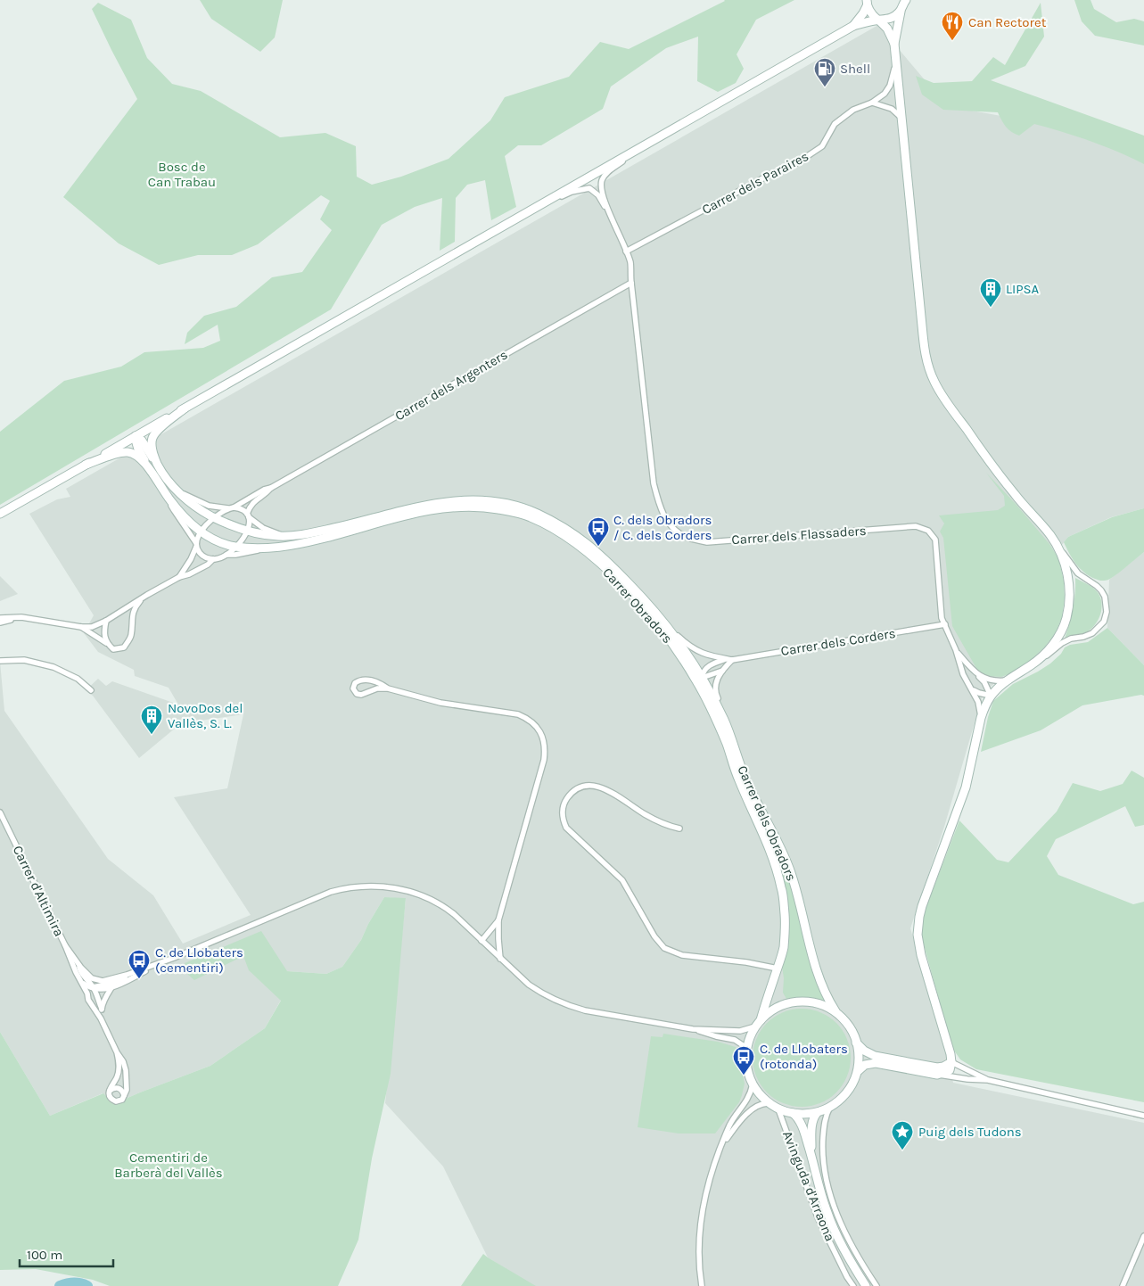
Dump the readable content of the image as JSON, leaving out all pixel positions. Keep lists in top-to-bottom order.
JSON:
{
  "streets": {
    "main road": ["Carrer Obradors", "Carrer dels Obradors", "Avinguda d'Arraona"],
    "street": [
      "Carrer dels Paraires",
      "Carrer dels Argenters",
      "Carrer dels Flassaders",
      "Carrer dels Corders",
      "Carrer d'Altimira"
    ]
  },
  "crossings": [
    ["Carrer dels Paraires", "Carrer dels Flassaders"],
    ["Carrer dels Argenters", "Carrer dels Flassaders"],
    ["Carrer dels Argenters", "Carrer dels Obradors"],
    ["Carrer dels Flassaders", "Carrer dels Corders"],
    ["Carrer Obradors", "Carrer dels Obradors"],
    ["Carrer Obradors", "Avinguda d'Arraona"],
    ["Carrer dels Corders", "Carrer dels Obradors"],
    ["Carrer dels Obradors", "Avinguda d'Arraona"]
  ],
  "parks": ["Bosc de Can Trabau", "Cementiri de Barberà del Vallès"],
  "places": {
    "restaurant": ["Can Rectoret"],
    "fuel station": ["Shell"],
    "building": ["LIPSA", "NovoDos del Vallès, S. L."],
    "bus stop": ["C. dels Obradors / C. dels Corders", "C. de Llobaters (cementiri)", "C. de Llobaters (rotonda)"],
    "place": ["Puig dels Tudons"]
  },
  "scale_bar": "100 m"
}
